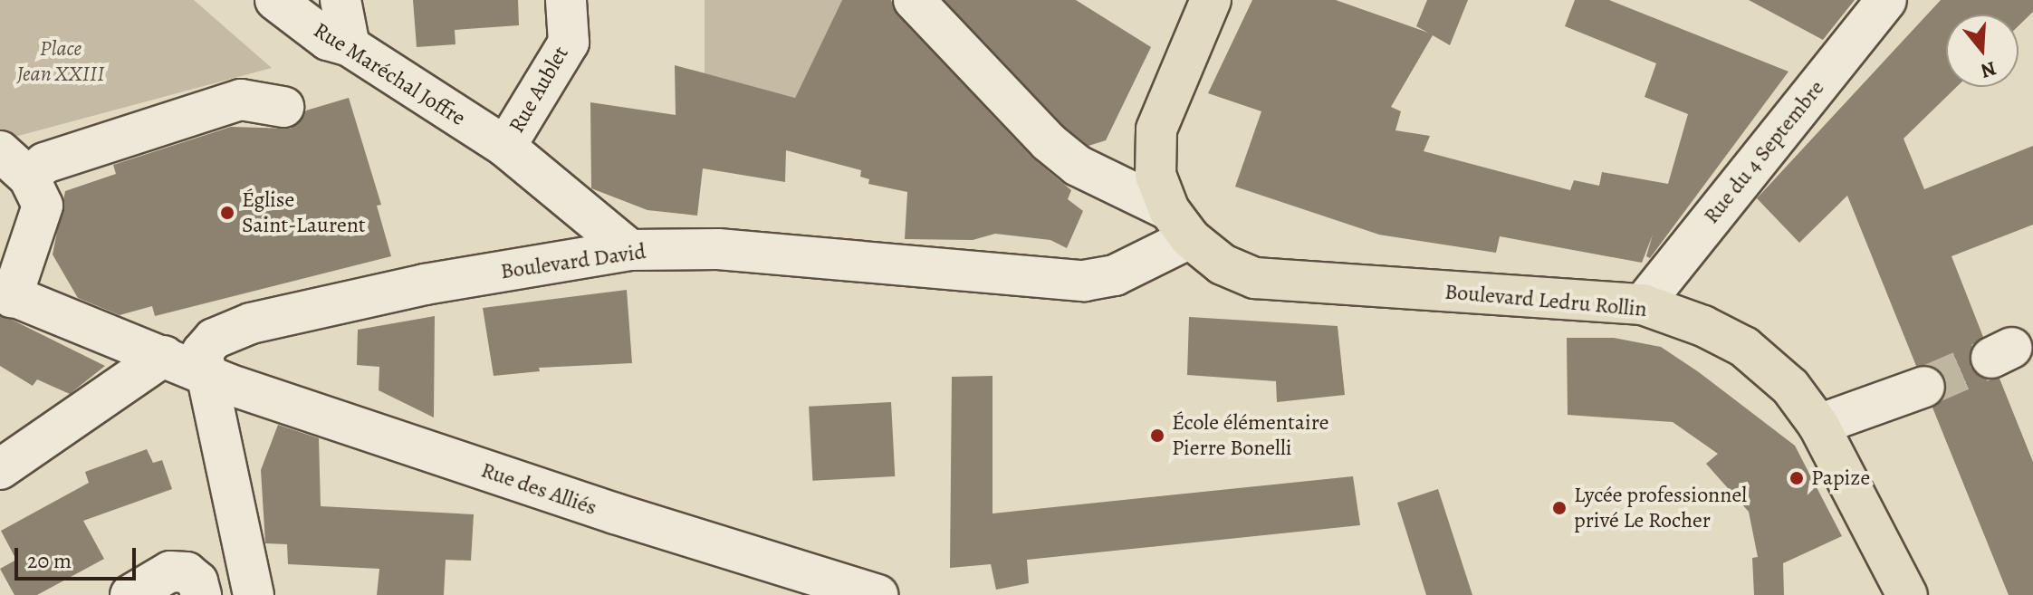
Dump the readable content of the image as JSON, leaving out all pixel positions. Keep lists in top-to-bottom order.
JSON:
{
  "streets": {
    "main road": ["Boulevard Ledru Rollin"],
    "street": [
      "Rue Maréchal Joffre",
      "Rue Aublet",
      "Rue du 4 Septembre",
      "Boulevard David",
      "Rue des Alliés"
    ]
  },
  "crossings": [
    ["Rue Maréchal Joffre", "Rue Aublet"],
    ["Rue Aublet", "Boulevard David"],
    ["Rue du 4 Septembre", "Boulevard Ledru Rollin"],
    ["Boulevard David", "Boulevard Ledru Rollin"],
    ["Boulevard David", "Rue des Alliés"]
  ],
  "parks": ["Place Jean XXIII"],
  "places": [
    "Église Saint-Laurent",
    "École élémentaire Pierre Bonelli",
    "Papize",
    "Lycée professionnel privé Le Rocher"
  ],
  "scale_bar": "20 m",
  "north": "bottom"
}
